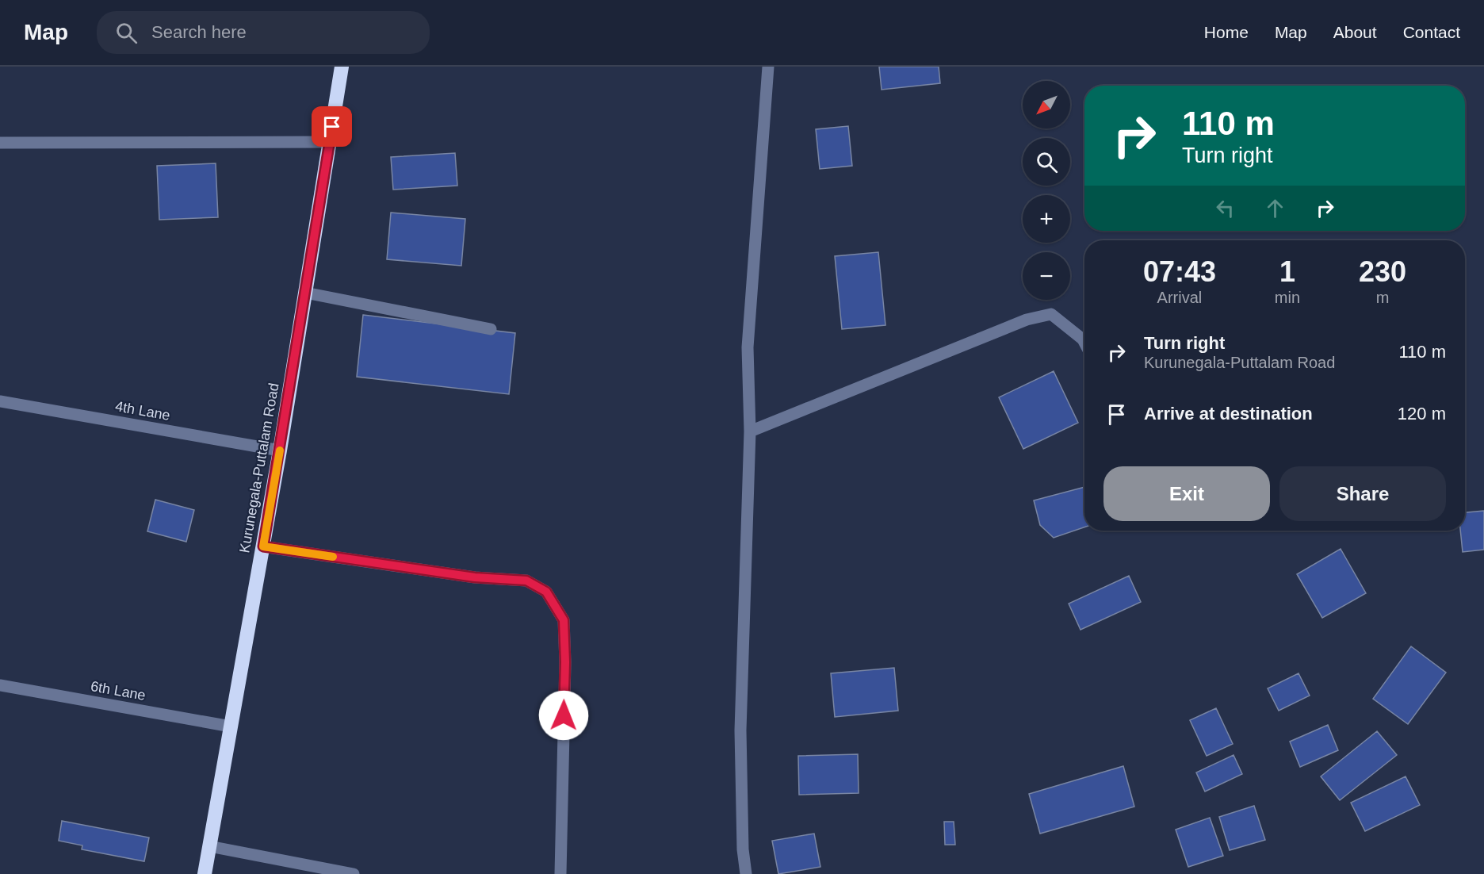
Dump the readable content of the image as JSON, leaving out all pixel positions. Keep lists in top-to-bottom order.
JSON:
{
  "streets": {
    "highway": ["Kurunegala-Puttalam Road"],
    "street": ["4th Lane", "6th Lane"]
  },
  "crossings": [
    ["4th Lane", "Kurunegala-Puttalam Road"],
    ["Kurunegala-Puttalam Road", "6th Lane"]
  ],
  "north": "bottom left",
  "page": {
    "header": "Map",
    "search": "Search here",
    "nav": [
      "Home",
      "Map",
      "About",
      "Contact"
    ],
    "map_buttons": ["+", "−"],
    "turn": ["110 m", "Turn right"],
    "eta": [
      "07:43",
      "Arrival",
      "1",
      "min",
      "230",
      "m"
    ],
    "list": [
      {
        "name": "Turn right",
        "note": "Kurunegala-Puttalam Road",
        "value": "110 m"
      },
      {
        "name": "Arrive at destination",
        "value": "120 m"
      }
    ],
    "buttons": ["Exit", "Share"]
  }
}
